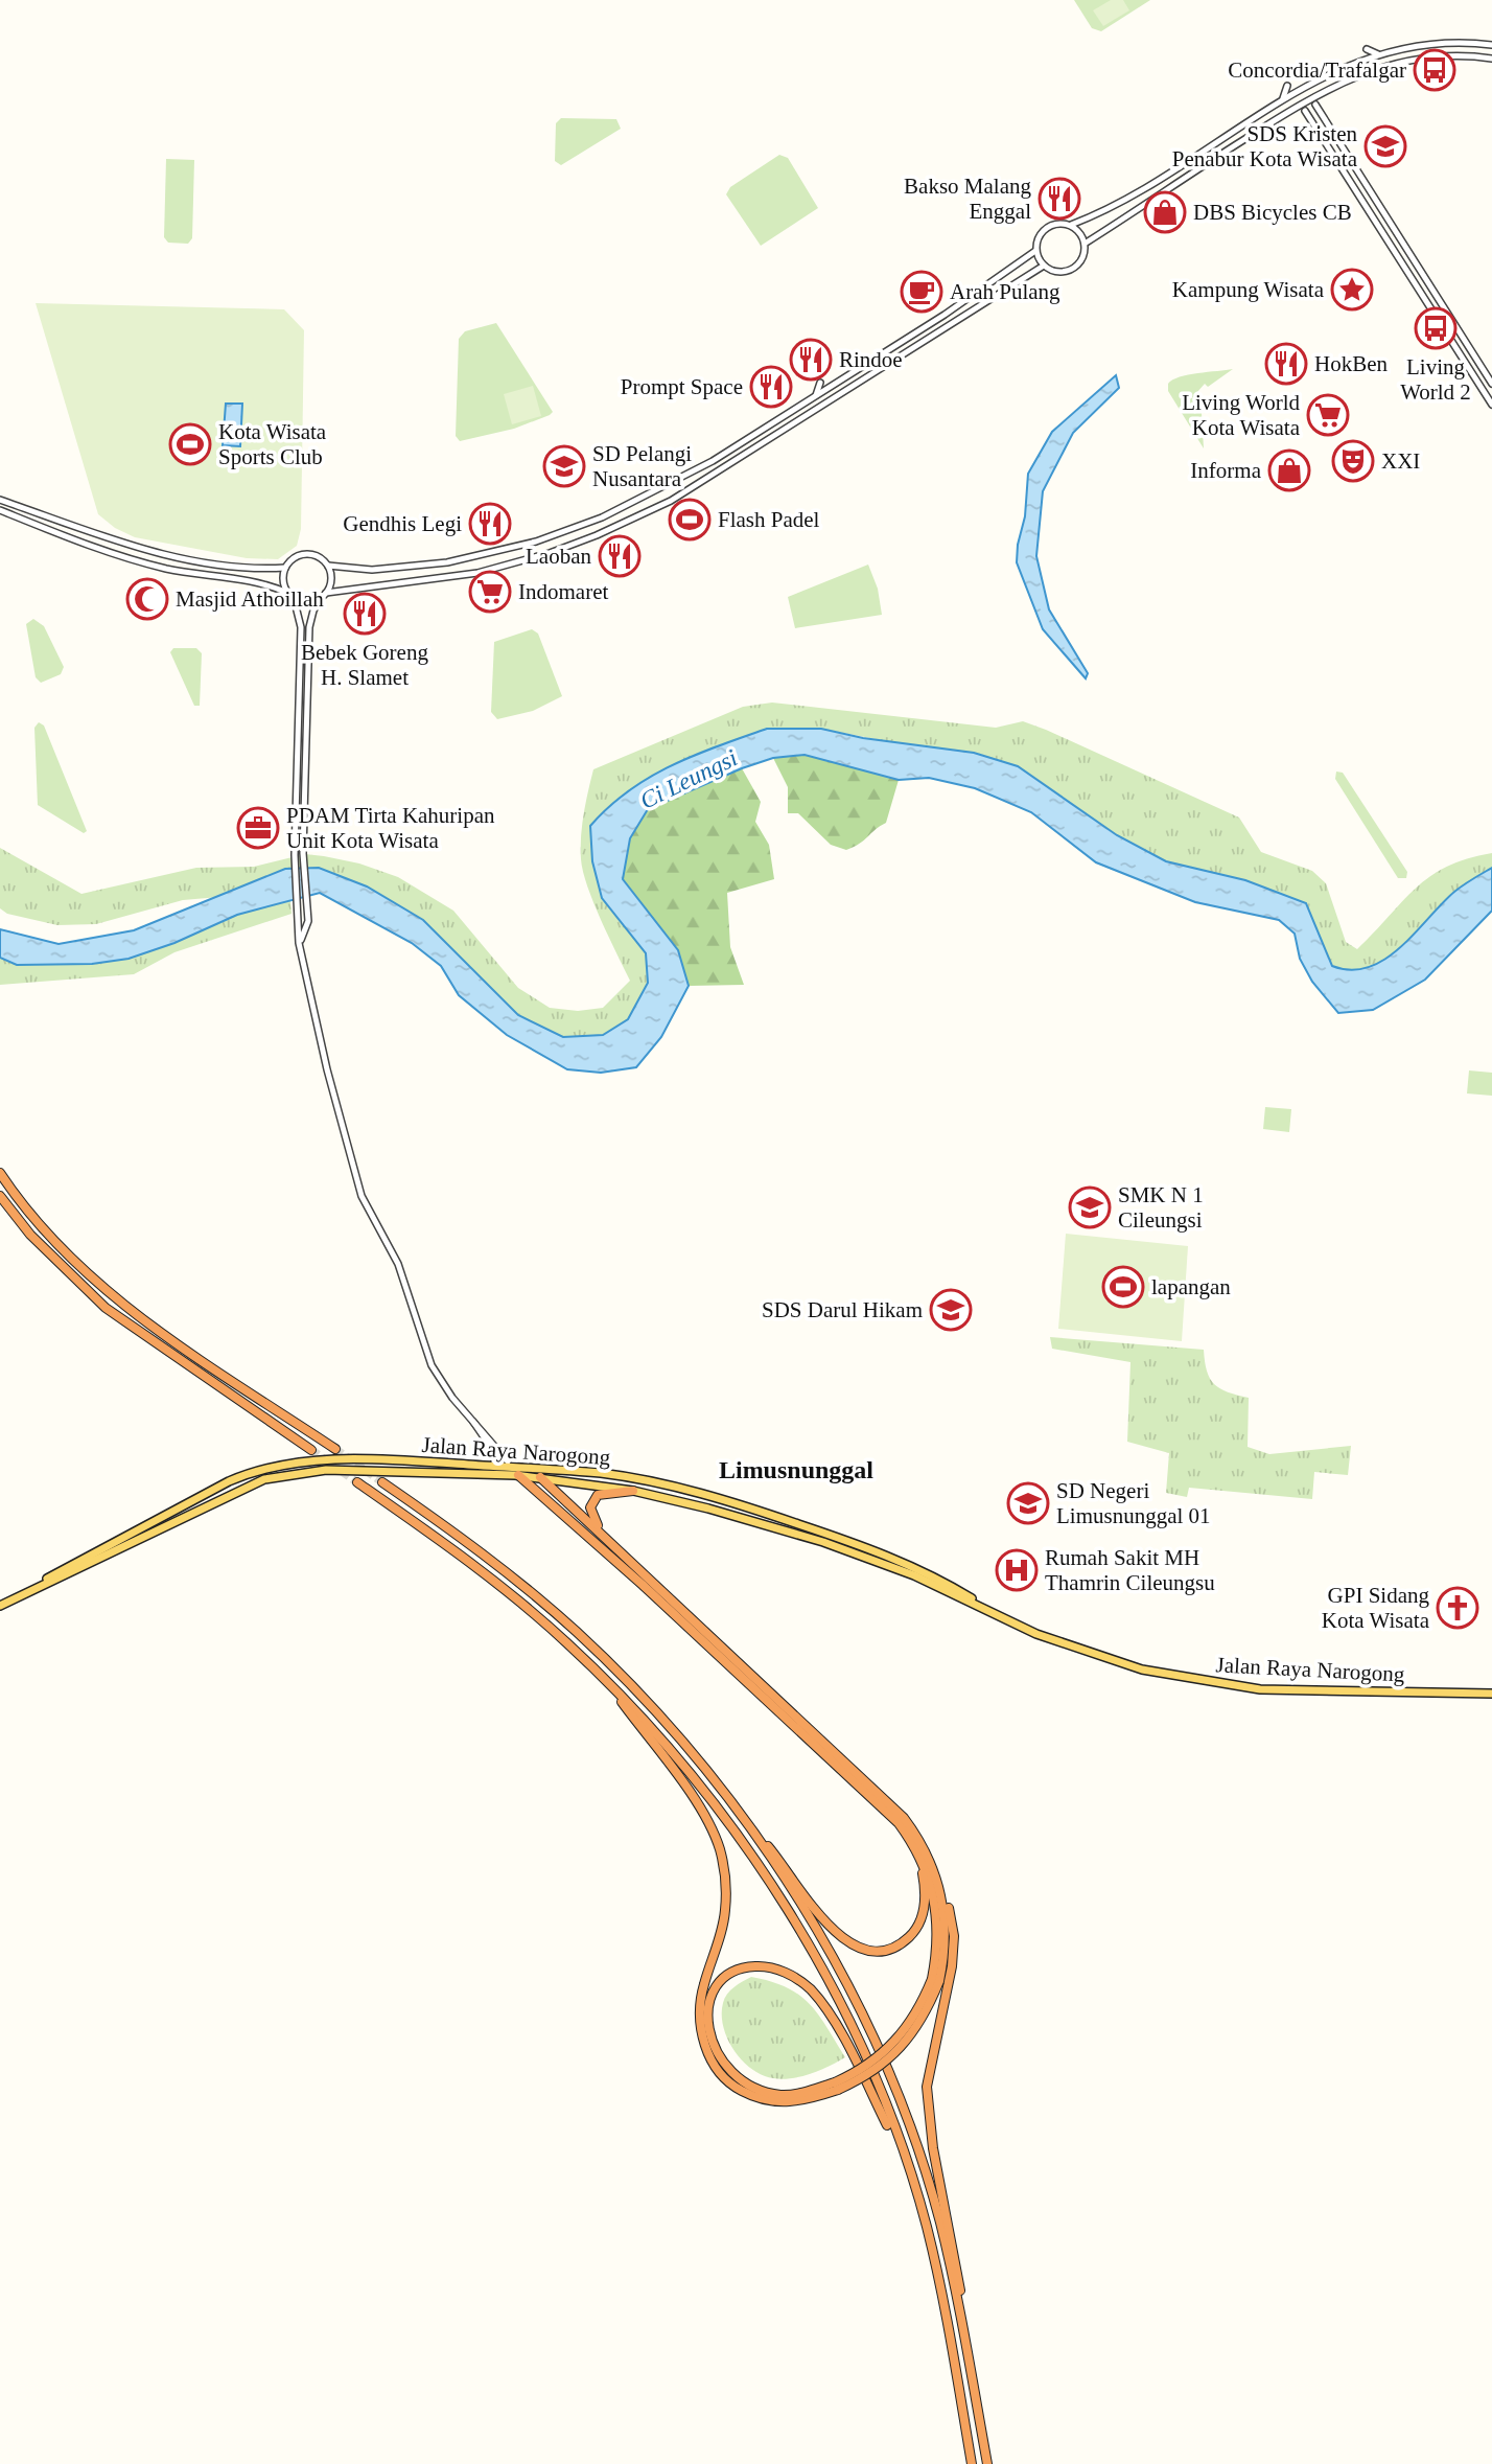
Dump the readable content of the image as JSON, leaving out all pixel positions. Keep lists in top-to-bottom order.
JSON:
{
  "streets": {
    "main road": ["Jalan Raya Narogong"]
  },
  "districts": ["Limusnunggal"],
  "water": ["Ci Leungsi"],
  "places": {
    "bus stop": ["Concordia/Trafalgar", "Living World 2"],
    "school or university": [
      "SDS Kristen Penabur Kota Wisata",
      "SD Pelangi Nusantara",
      "SMK N 1 Cileungsi",
      "SDS Darul Hikam",
      "SD Negeri Limusnunggal 01"
    ],
    "restaurant": [
      "Bakso Malang Enggal",
      "Rindoe",
      "HokBen",
      "Prompt Space",
      "Gendhis Legi",
      "Laoban",
      "Bebek Goreng H. Slamet"
    ],
    "shop": ["DBS Bicycles CB", "Informa"],
    "place": ["Kampung Wisata"],
    "cafe": ["Arah Pulang"],
    "supermarket": ["Living World Kota Wisata", "Indomaret"],
    "sports": ["Kota Wisata Sports Club", "Flash Padel", "lapangan"],
    "theatre": ["XXI"],
    "mosque": ["Masjid Athoillah"],
    "office": ["PDAM Tirta Kahuripan Unit Kota Wisata"],
    "hospital": ["Rumah Sakit MH Thamrin Cileungsu"],
    "church": ["GPI Sidang Kota Wisata"]
  }
}
